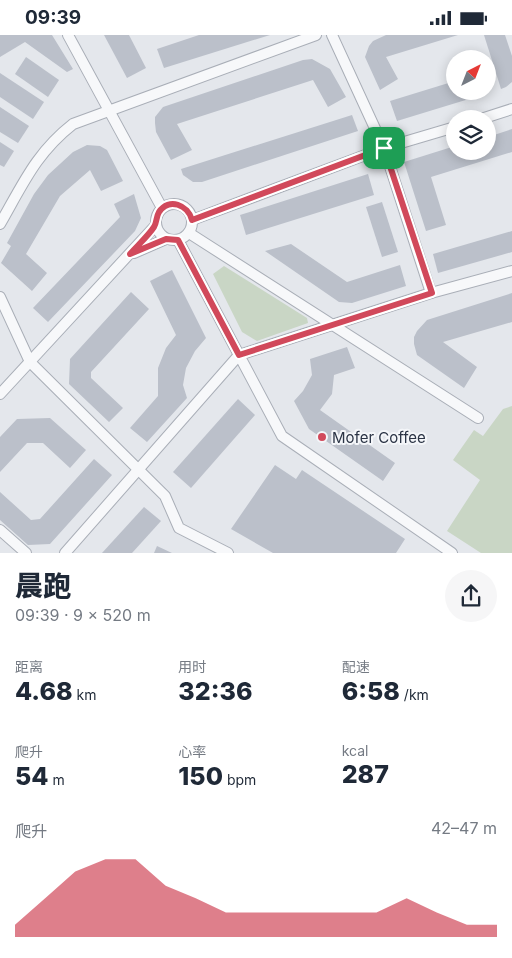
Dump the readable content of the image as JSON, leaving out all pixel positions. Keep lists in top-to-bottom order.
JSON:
{
  "places": ["Mofer Coffee"],
  "north": "top right",
  "page": {
    "status": "09:39",
    "heading": ["晨跑", "09:39 · 9 × 520 m"],
    "stats": [
      ["距离", "4.68 km"],
      ["用时", "32:36"],
      ["配速", "6:58 /km"],
      ["爬升", "54 m"],
      ["心率", "150 bpm"],
      ["kcal", "287"]
    ],
    "chart": ["爬升", "42–47 m"]
  }
}
